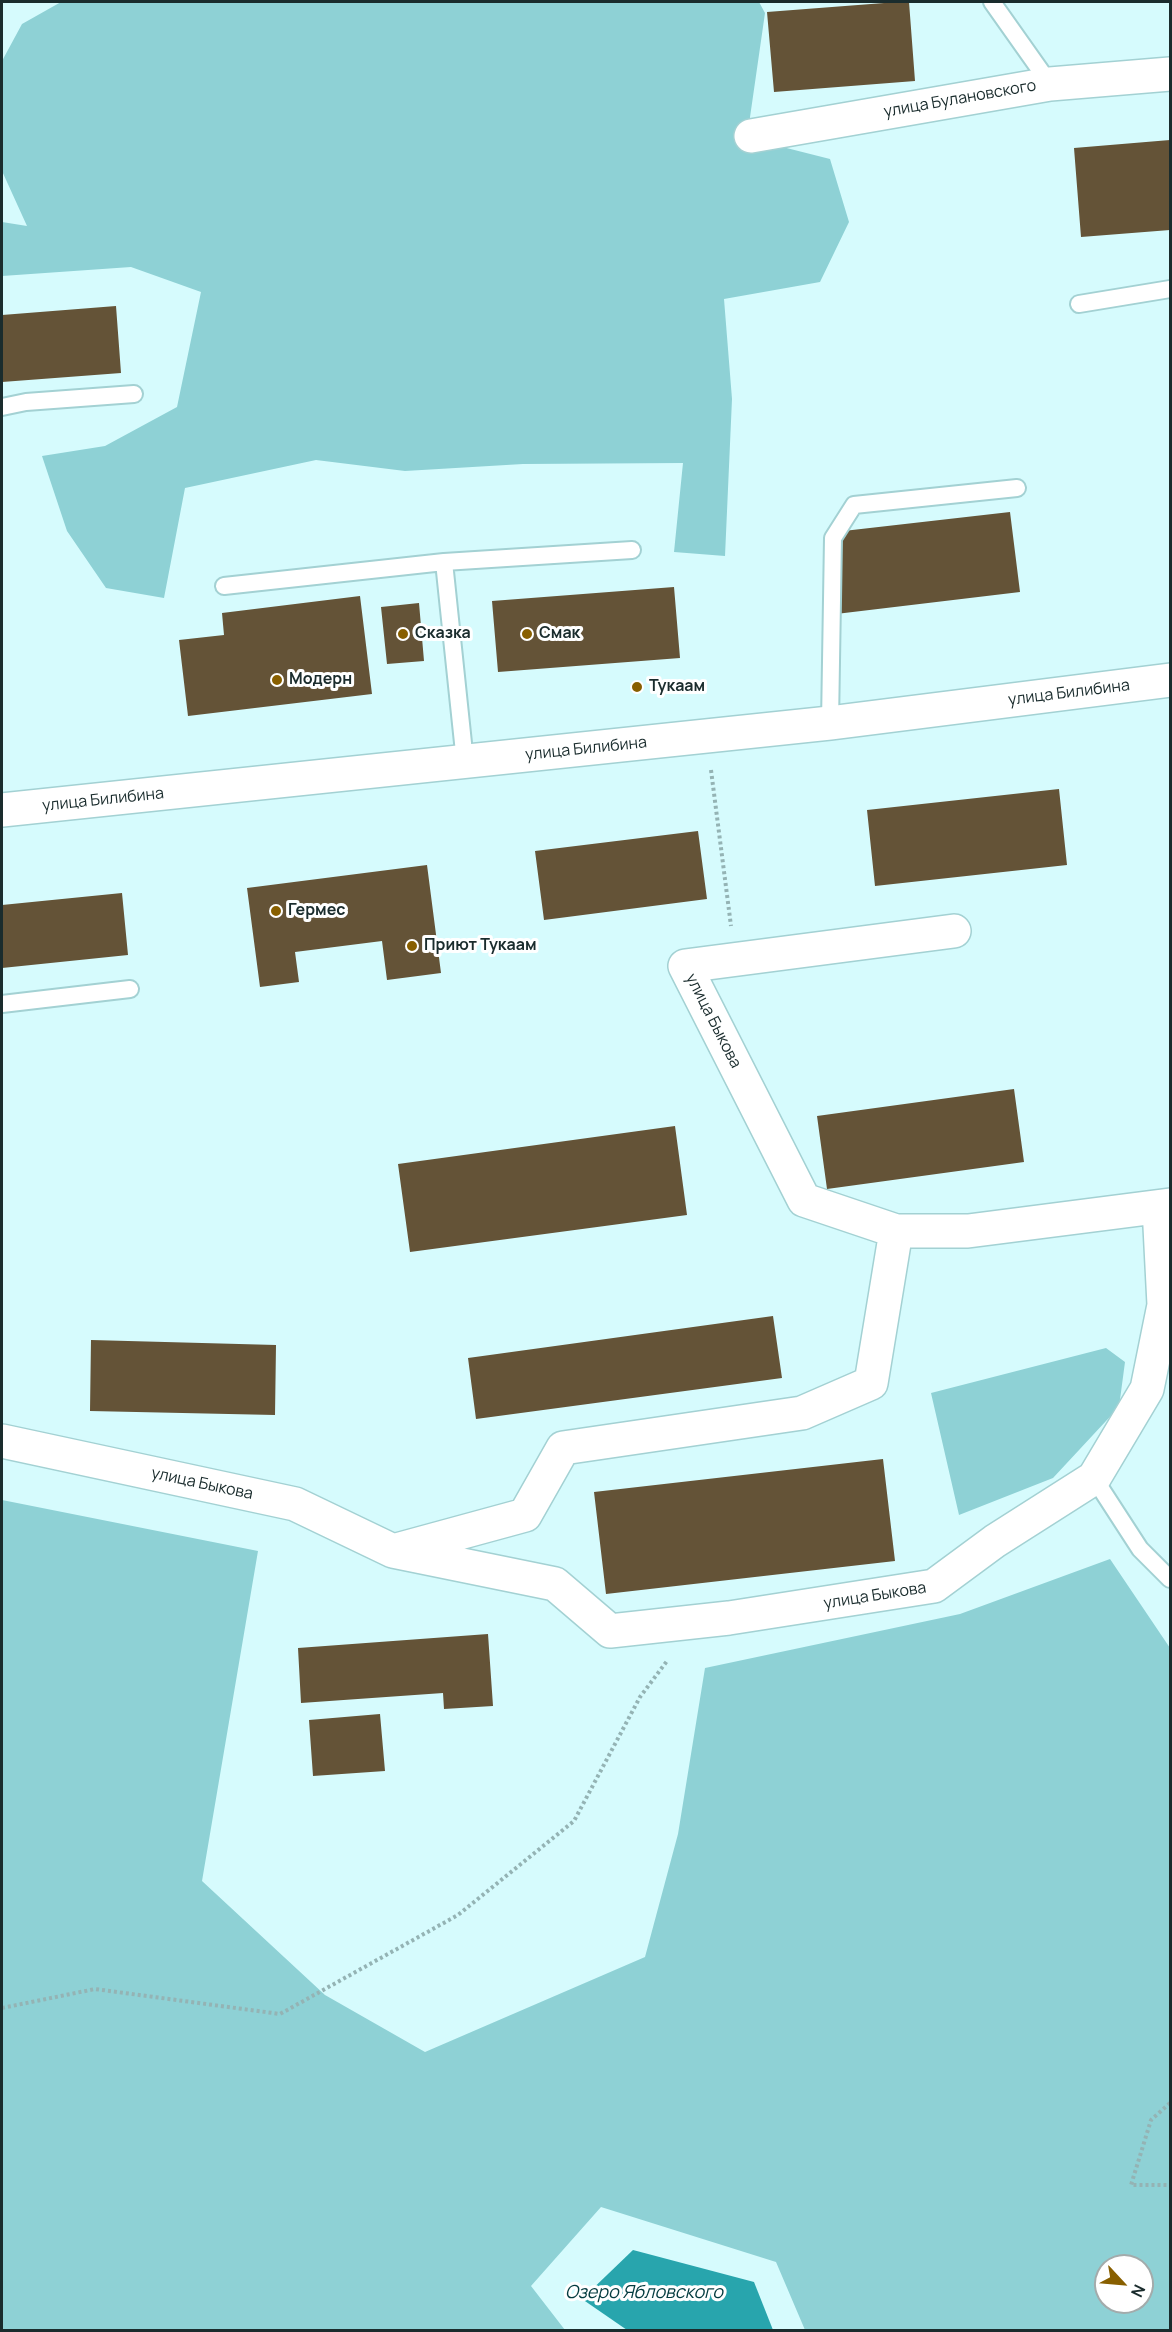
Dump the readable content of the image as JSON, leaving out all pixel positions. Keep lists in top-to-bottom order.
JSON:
{
  "streets": {
    "street": ["улица Булановского", "улица Билибина", "улица Быкова"]
  },
  "water": ["Озеро Ябловского"],
  "places": [
    "Сказка",
    "Смак",
    "Модерн",
    "Тукаам",
    "Гермес",
    "Приют Тукаам"
  ],
  "north": "bottom right"
}
